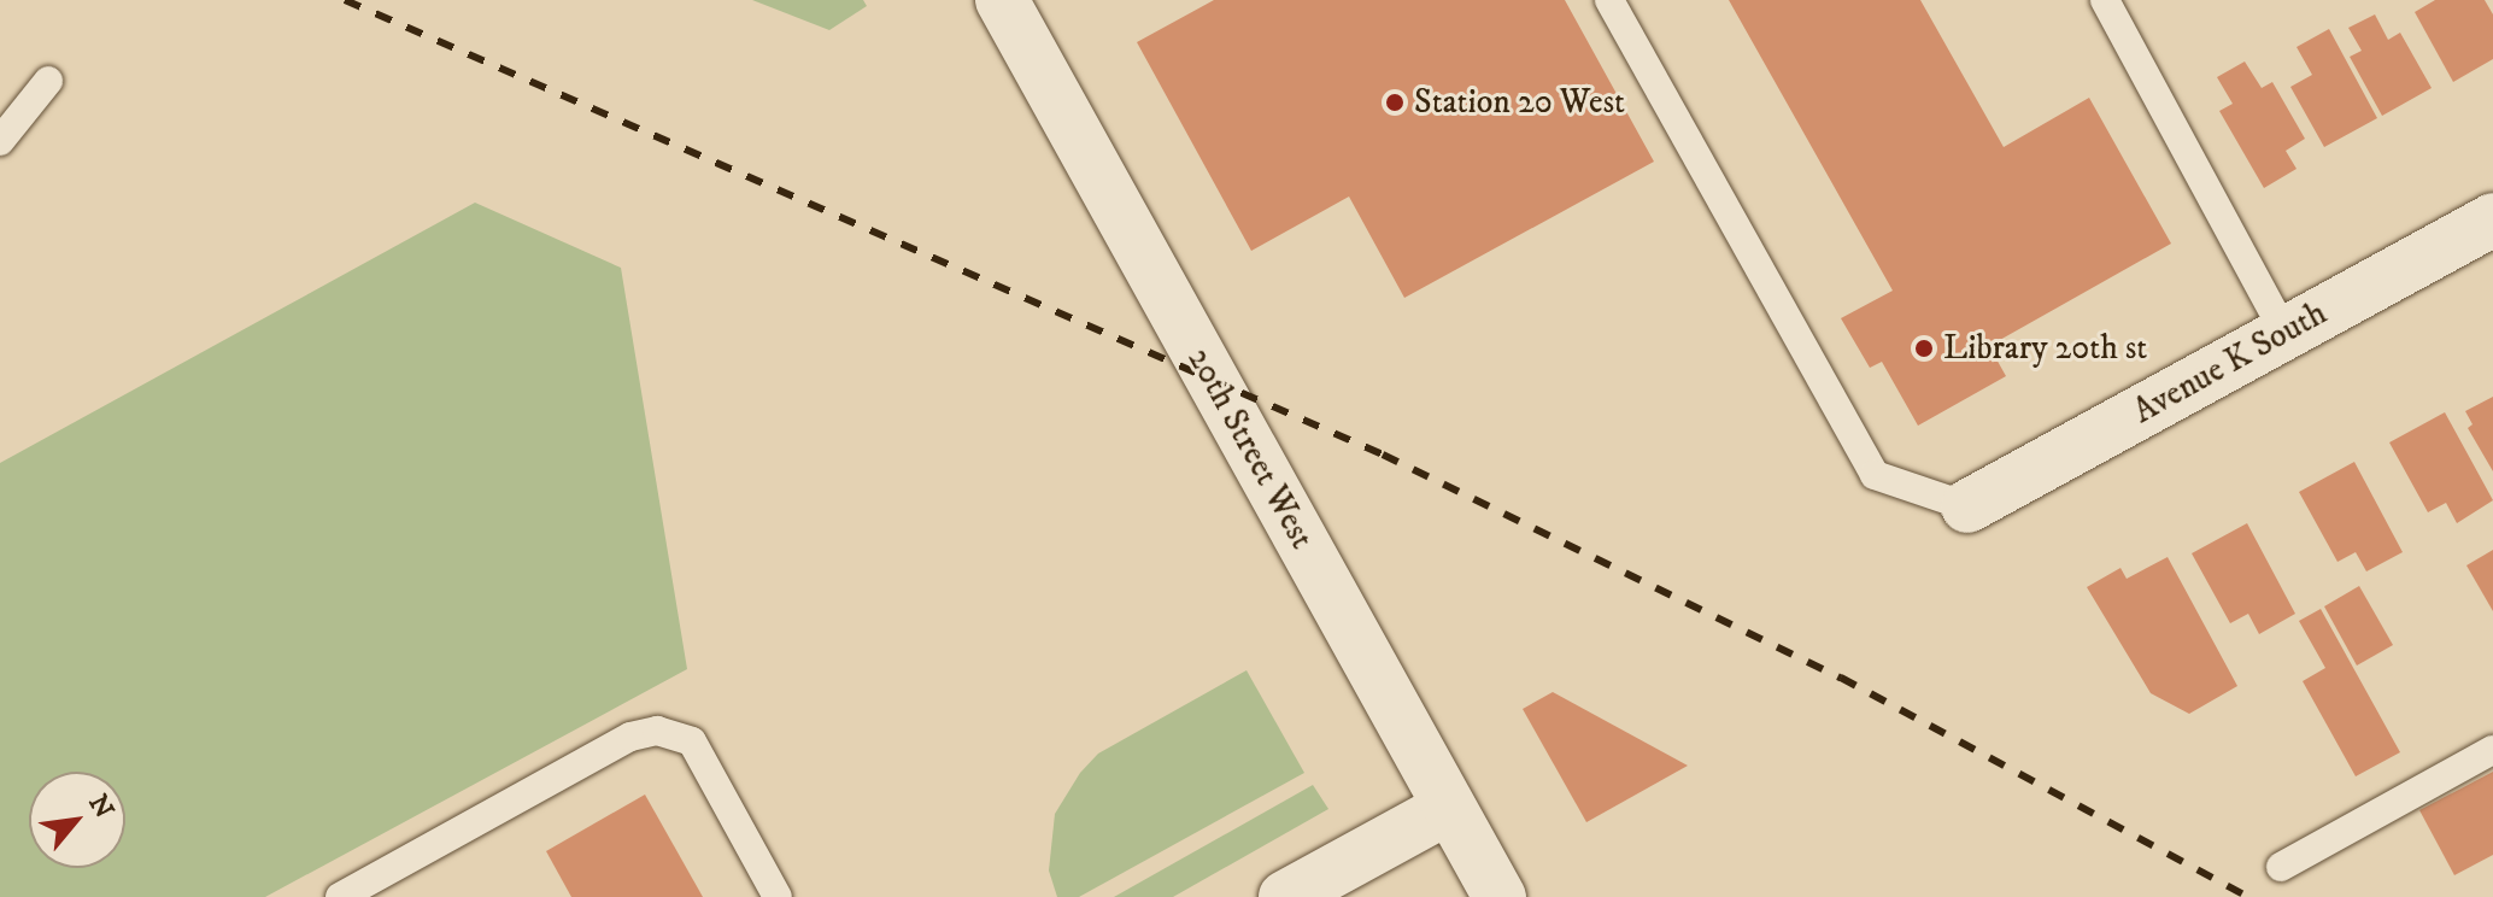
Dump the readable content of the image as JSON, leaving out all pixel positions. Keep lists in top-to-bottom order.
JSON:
{
  "streets": {
    "main road": ["Avenue K South", "20th Street West"]
  },
  "places": ["Station 20 West", "Library 20th st"],
  "north": "top right"
}
